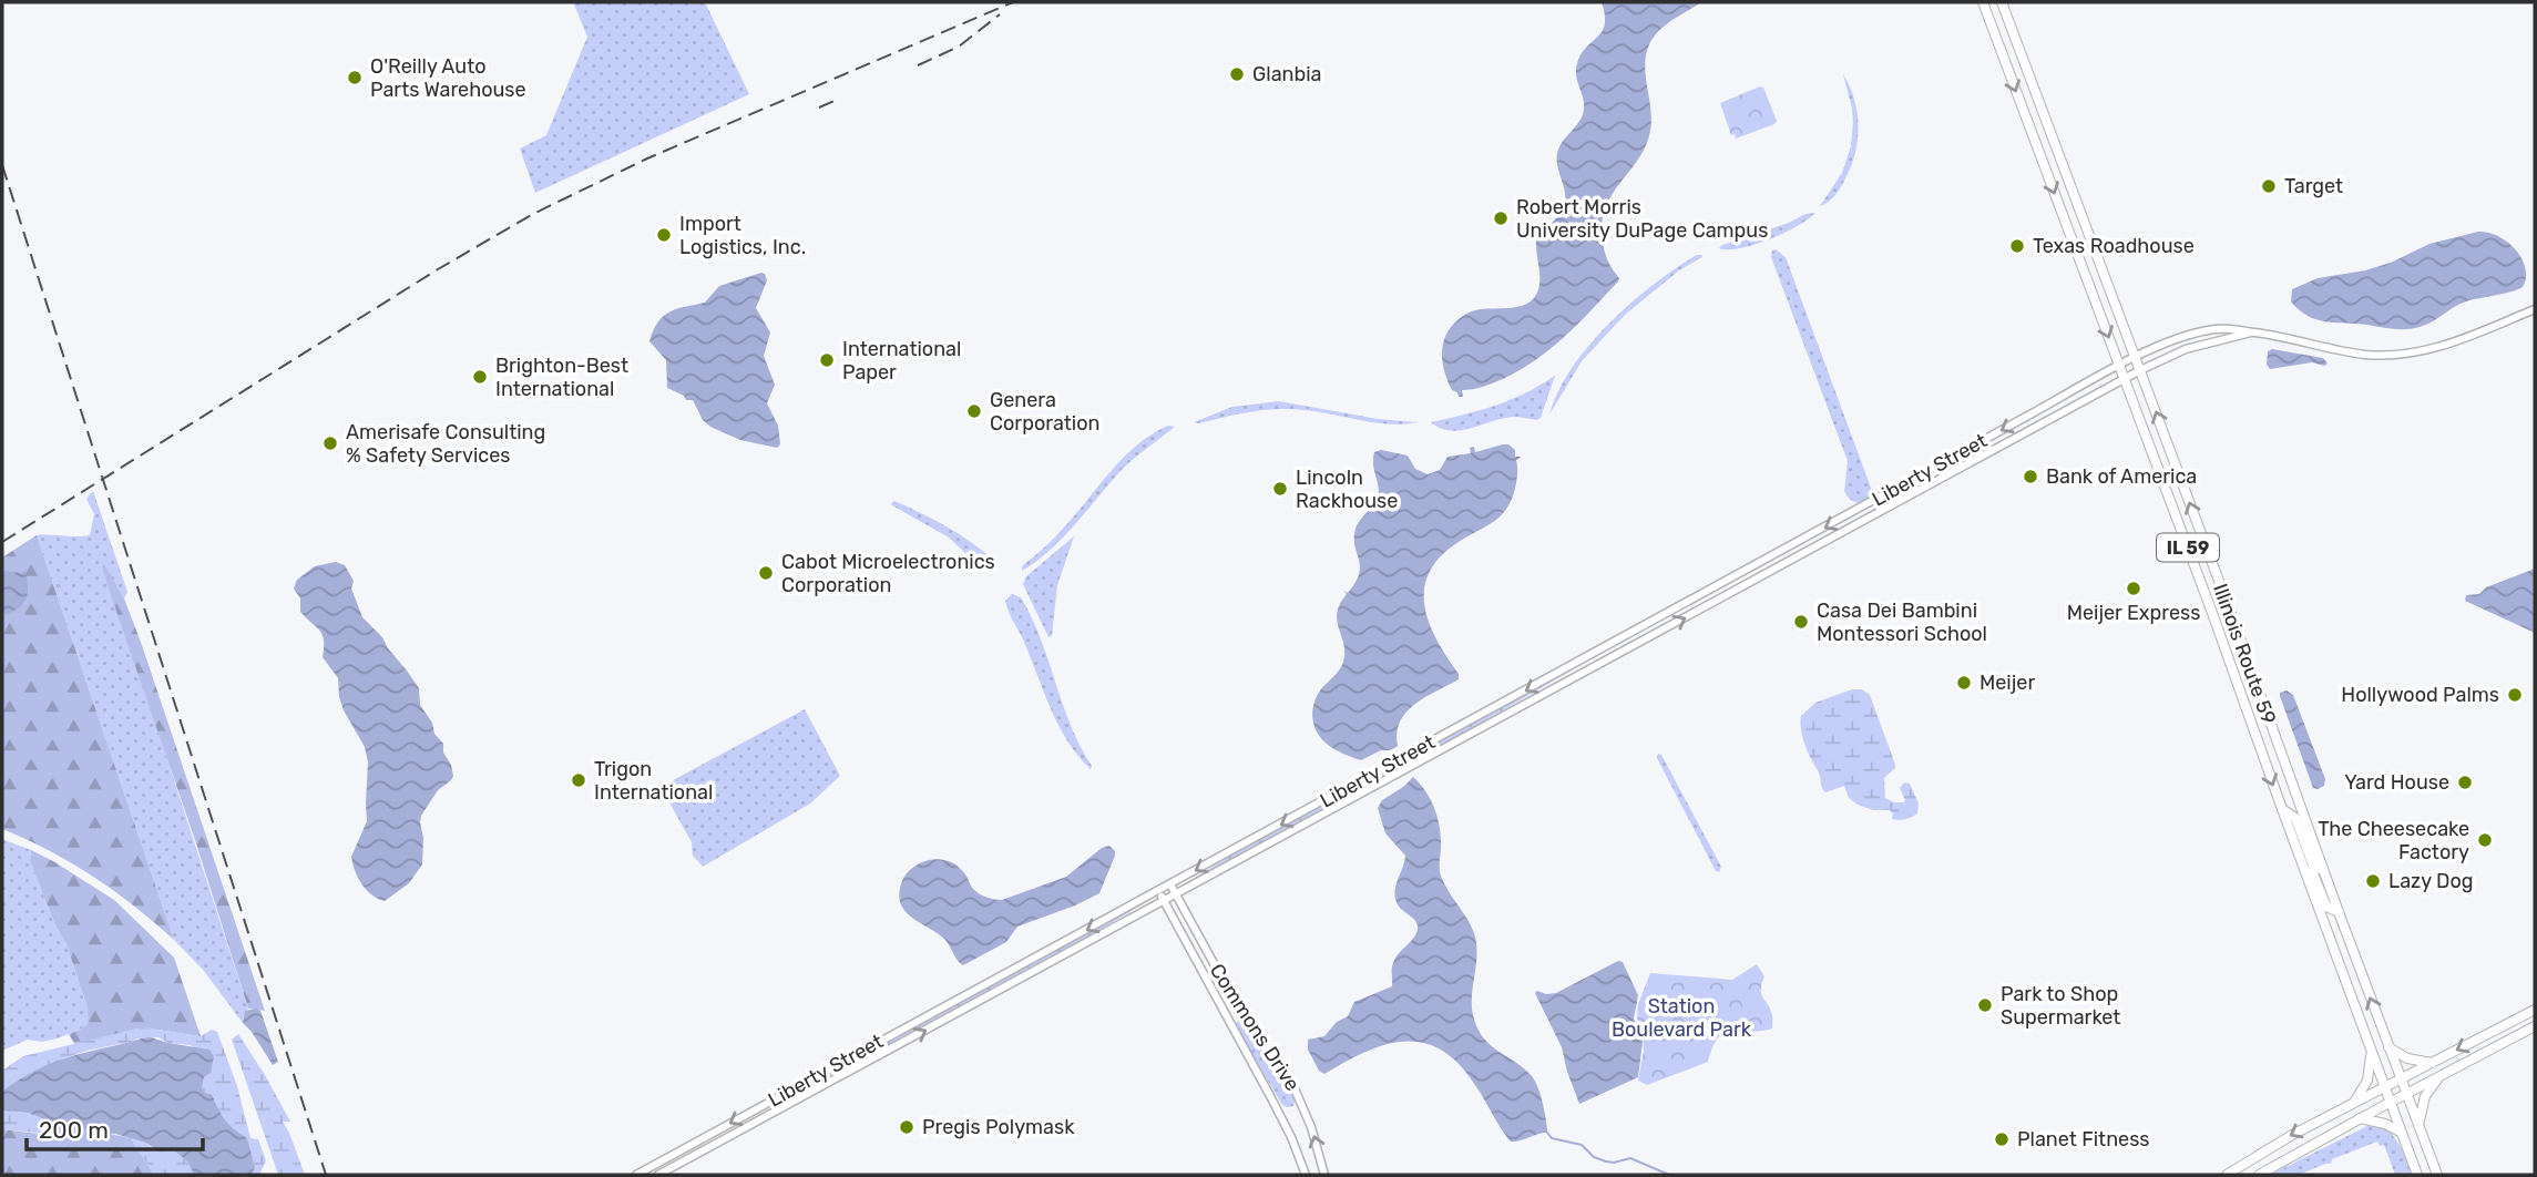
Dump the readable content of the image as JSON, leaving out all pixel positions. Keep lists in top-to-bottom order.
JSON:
{
  "streets": {
    "main road": ["IL 59", "Illinois Route 59"],
    "street": ["Liberty Street", "Commons Drive"]
  },
  "crossings": [
    ["Liberty Street", "Illinois Route 59"],
    ["Liberty Street", "Commons Drive"],
    ["IL 59", "Illinois Route 59"]
  ],
  "parks": ["Station Boulevard Park"],
  "places": [
    "Glanbia",
    "O'Reilly Auto Parts Warehouse",
    "Target",
    "Robert Morris University DuPage Campus",
    "Import Logistics, Inc.",
    "Texas Roadhouse",
    "International Paper",
    "Brighton-Best International",
    "Genera Corporation",
    "Amerisafe Consulting % Safety Services",
    "Bank of America",
    "Lincoln Rackhouse",
    "Cabot Microelectronics Corporation",
    "Meijer Express",
    "Casa Dei Bambini Montessori School",
    "Meijer",
    "Hollywood Palms",
    "Trigon International",
    "Yard House",
    "The Cheesecake Factory",
    "Lazy Dog",
    "Park to Shop Supermarket",
    "Pregis Polymask",
    "Planet Fitness"
  ],
  "scale_bar": "200 m"
}
